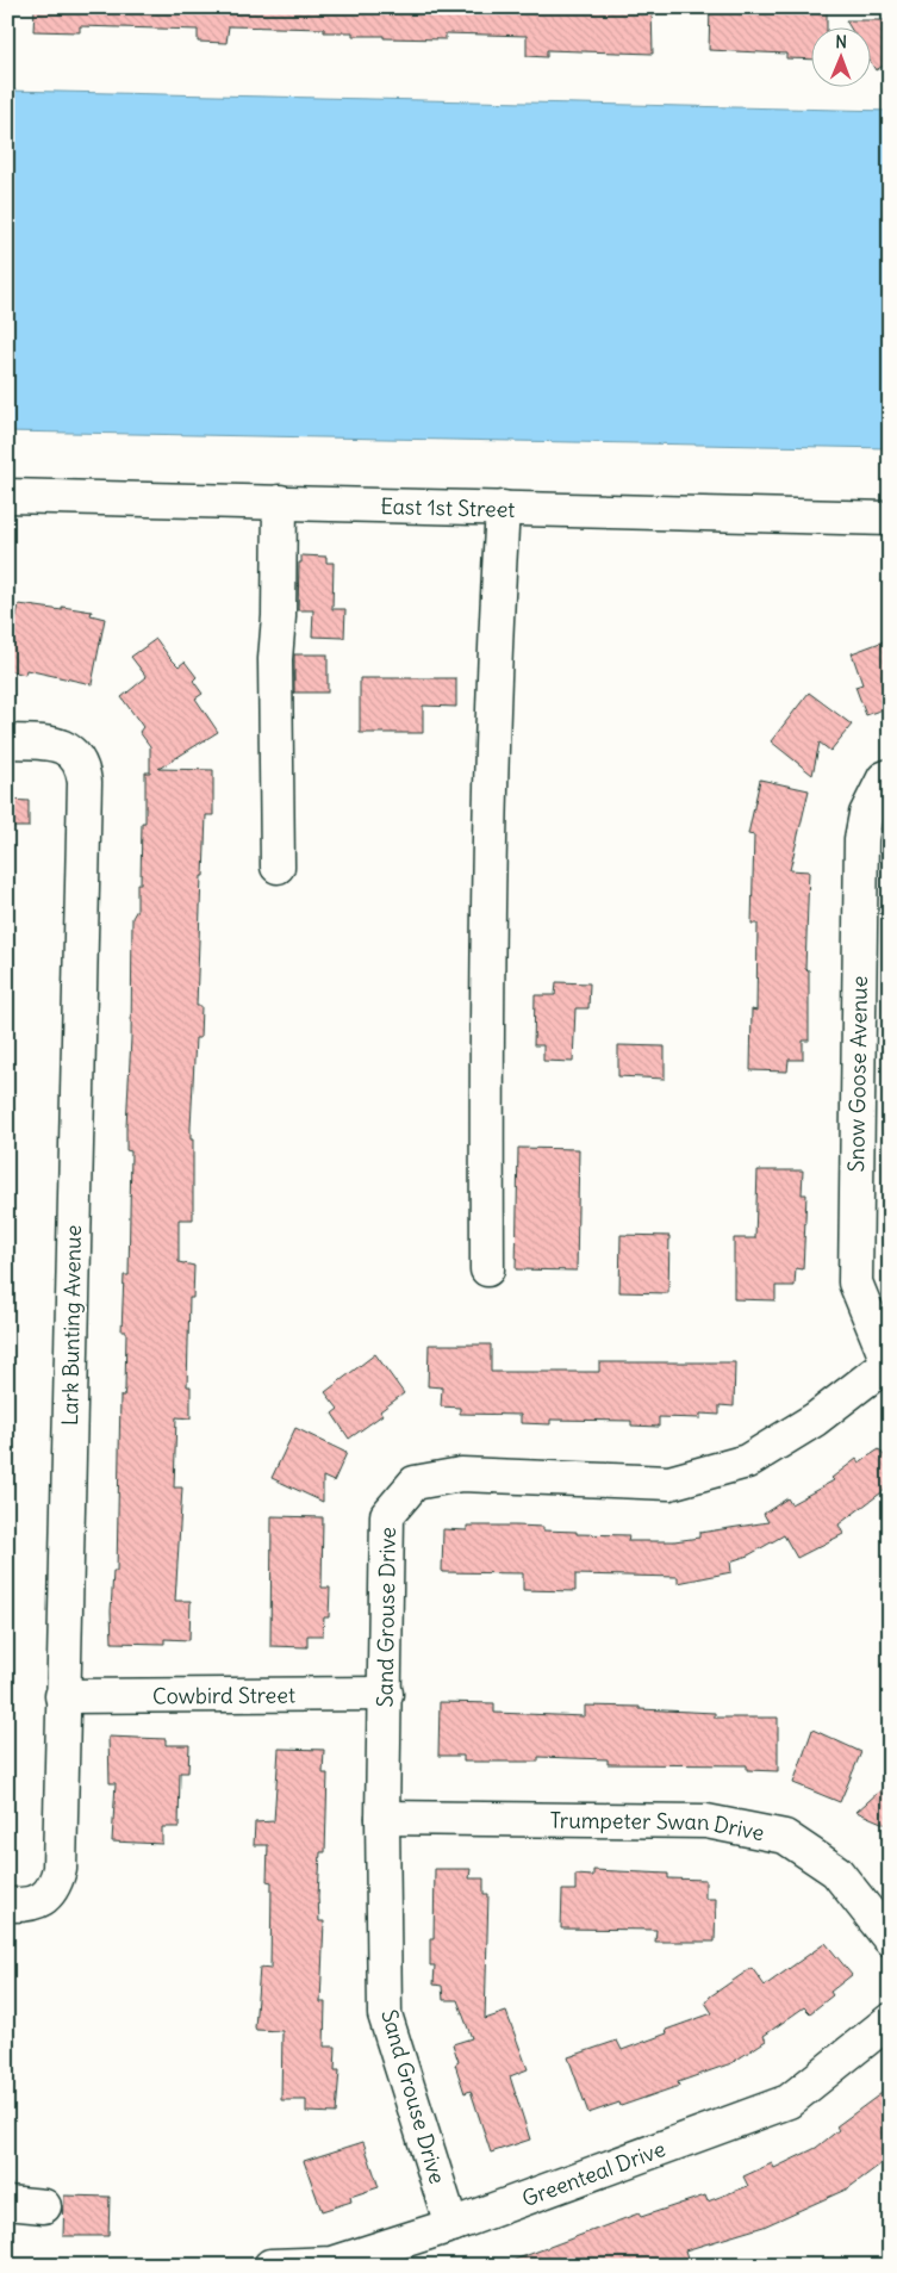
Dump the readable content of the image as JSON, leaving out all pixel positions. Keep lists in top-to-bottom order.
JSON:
{
  "streets": {
    "street": [
      "East 1st Street",
      "Snow Goose Avenue",
      "Lark Bunting Avenue",
      "Sand Grouse Drive",
      "Cowbird Street",
      "Trumpeter Swan Drive",
      "Greenteal Drive"
    ]
  },
  "crossings": [
    ["Snow Goose Avenue", "Sand Grouse Drive"],
    ["Lark Bunting Avenue", "Cowbird Street"],
    ["Sand Grouse Drive", "Cowbird Street"],
    ["Sand Grouse Drive", "Trumpeter Swan Drive"],
    ["Sand Grouse Drive", "Greenteal Drive"]
  ],
  "north": "top"
}
